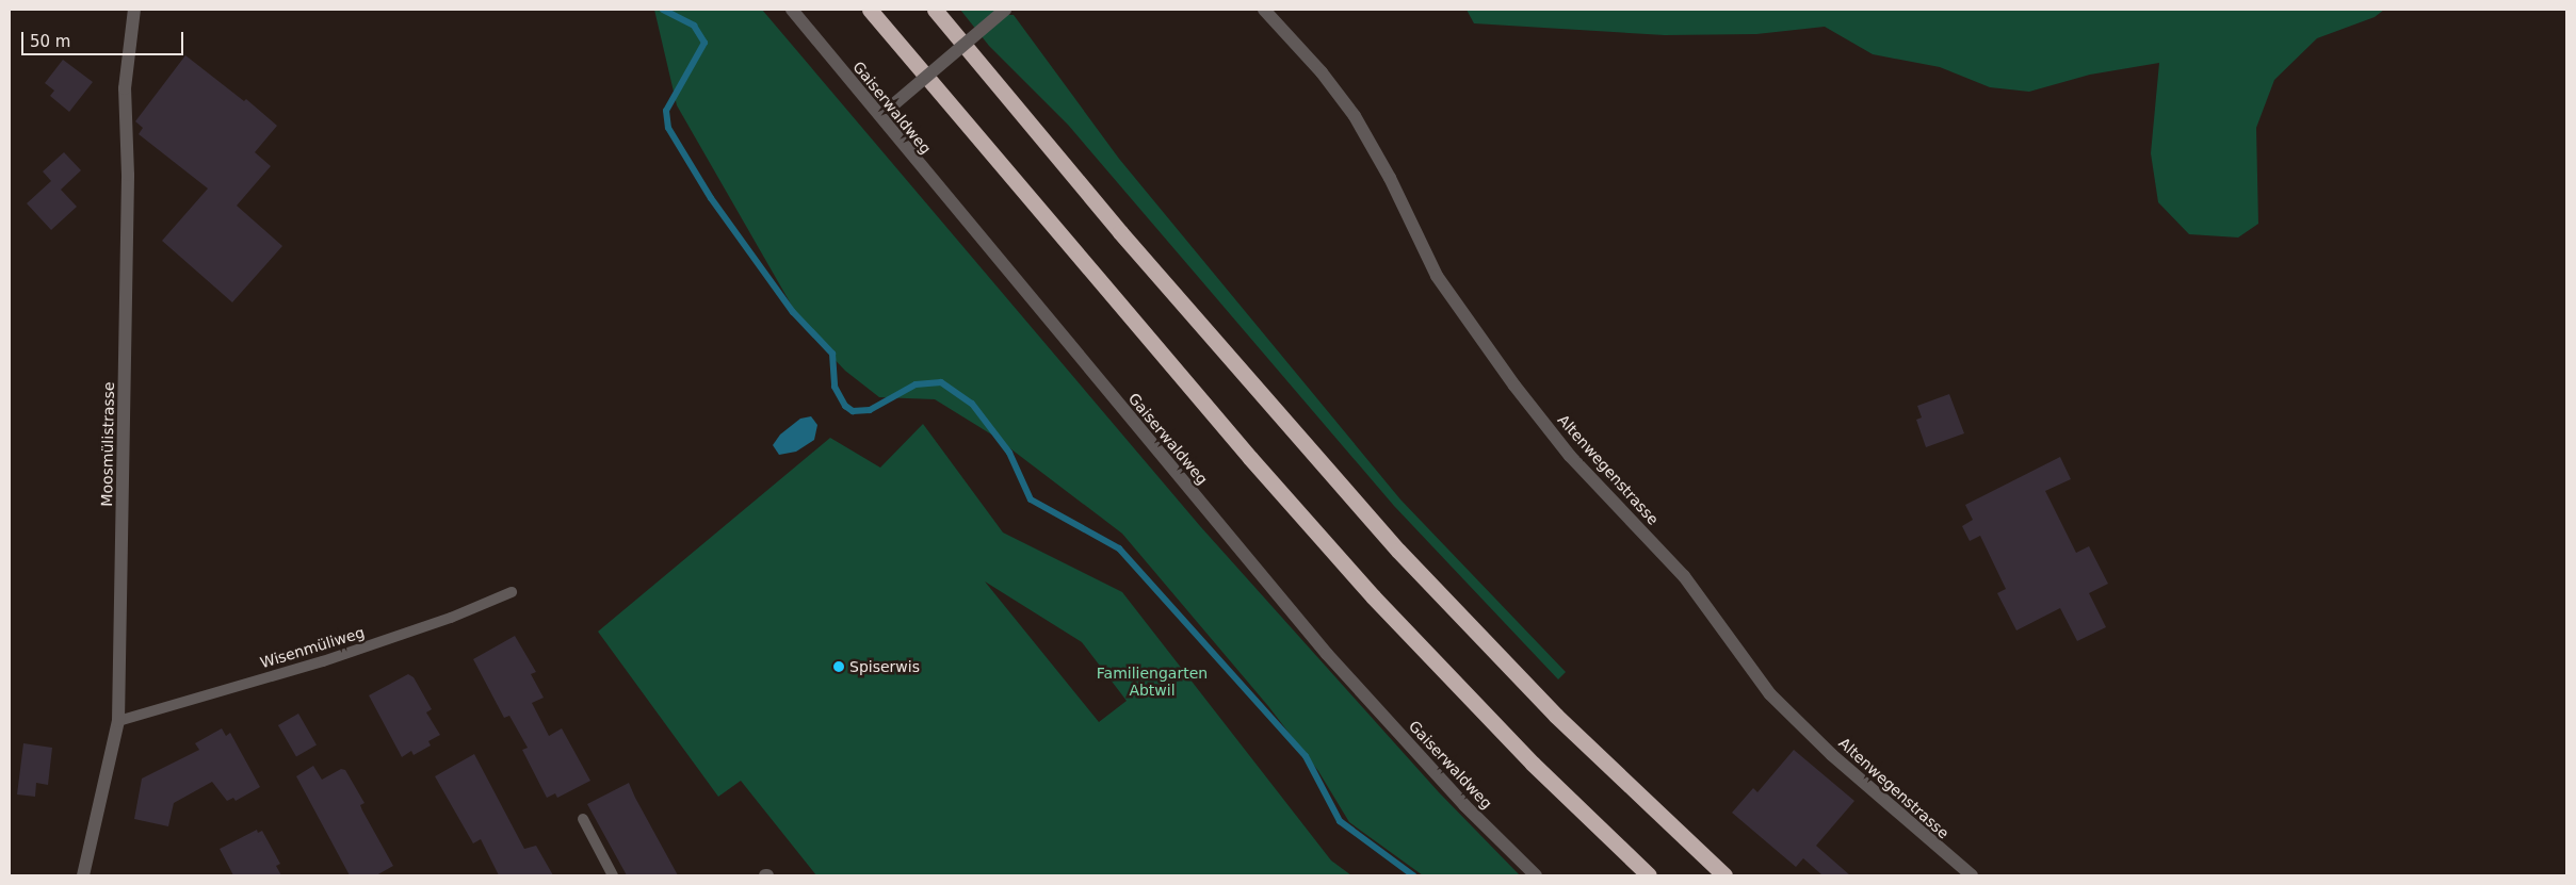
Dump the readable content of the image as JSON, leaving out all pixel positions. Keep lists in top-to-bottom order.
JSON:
{
  "streets": {
    "street": ["Gaiserwaldweg", "Moosmülistrasse", "Altenwegenstrasse"],
    "lane": ["Wisenmüliweg"]
  },
  "crossings": [
    ["Moosmülistrasse", "Wisenmüliweg"]
  ],
  "parks": ["Familiengarten Abtwil"],
  "places": ["Spiserwis"],
  "scale_bar": "50 m"
}
